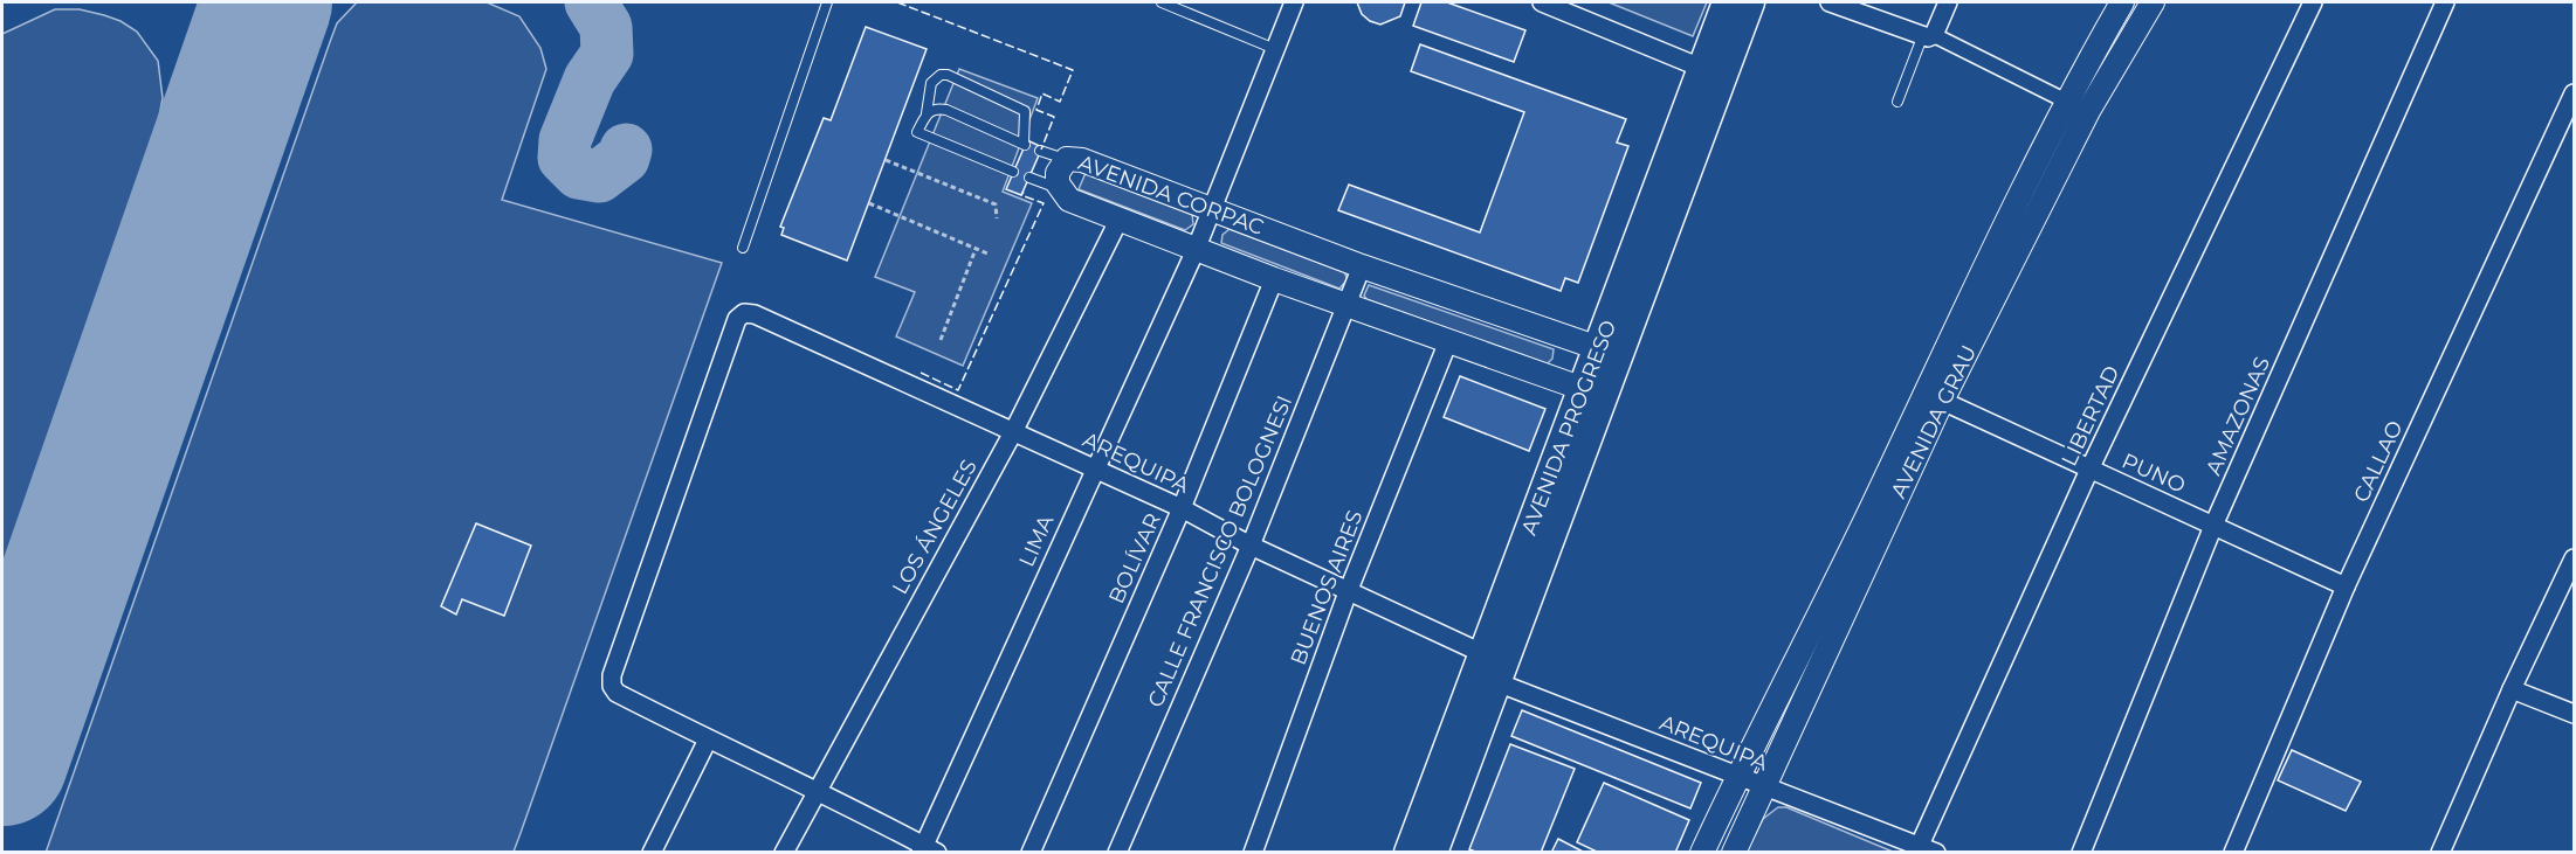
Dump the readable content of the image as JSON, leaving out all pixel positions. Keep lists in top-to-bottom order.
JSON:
{
  "streets": {
    "main road": ["AVENIDA PROGRESO"],
    "street": [
      "AVENIDA CORPAC",
      "LIBERTAD",
      "AMAZONAS",
      "AVENIDA GRAU",
      "CALLAO",
      "AREQUIPA",
      "PUNO",
      "LOS ÁNGELES",
      "LIMA",
      "CALLE FRANCISCO BOLOGNESI",
      "BOLÍVAR",
      "BUENOS AIRES"
    ]
  },
  "crossings": [
    ["AVENIDA CORPAC", "AVENIDA PROGRESO"],
    ["AVENIDA CORPAC", "LOS ÁNGELES"],
    ["AVENIDA CORPAC", "LIMA"],
    ["AVENIDA CORPAC", "CALLE FRANCISCO BOLOGNESI"],
    ["AVENIDA CORPAC", "BOLÍVAR"],
    ["AVENIDA CORPAC", "BUENOS AIRES"],
    ["LIBERTAD", "AREQUIPA"],
    ["LIBERTAD", "PUNO"],
    ["AMAZONAS", "PUNO"],
    ["AVENIDA GRAU", "AREQUIPA"],
    ["AVENIDA GRAU", "PUNO"],
    ["AVENIDA PROGRESO", "AREQUIPA"],
    ["CALLAO", "PUNO"],
    ["AREQUIPA", "LOS ÁNGELES"],
    ["AREQUIPA", "LIMA"],
    ["AREQUIPA", "CALLE FRANCISCO BOLOGNESI"],
    ["AREQUIPA", "BOLÍVAR"],
    ["AREQUIPA", "BUENOS AIRES"]
  ]
}
